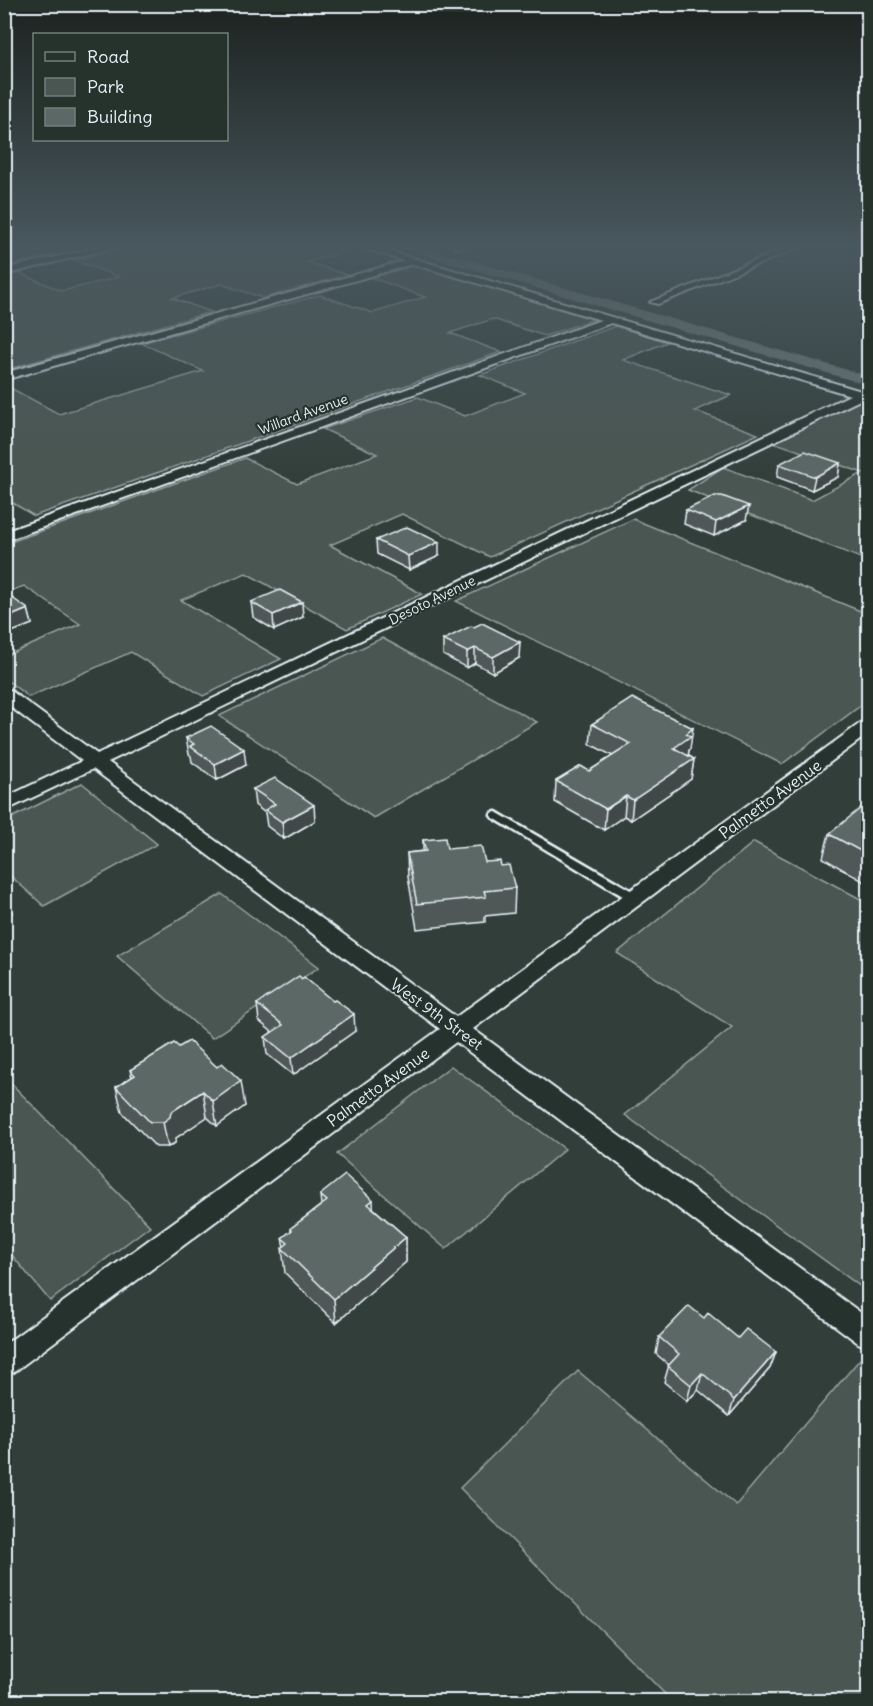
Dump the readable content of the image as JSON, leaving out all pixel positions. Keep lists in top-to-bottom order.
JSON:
{
  "streets": {
    "street": [
      "Willard Avenue",
      "Desoto Avenue",
      "Palmetto Avenue",
      "West 9th Street"
    ]
  },
  "crossings": [
    ["Desoto Avenue", "West 9th Street"],
    ["Palmetto Avenue", "West 9th Street"]
  ],
  "legend": ["Road", "Park", "Building"]
}
